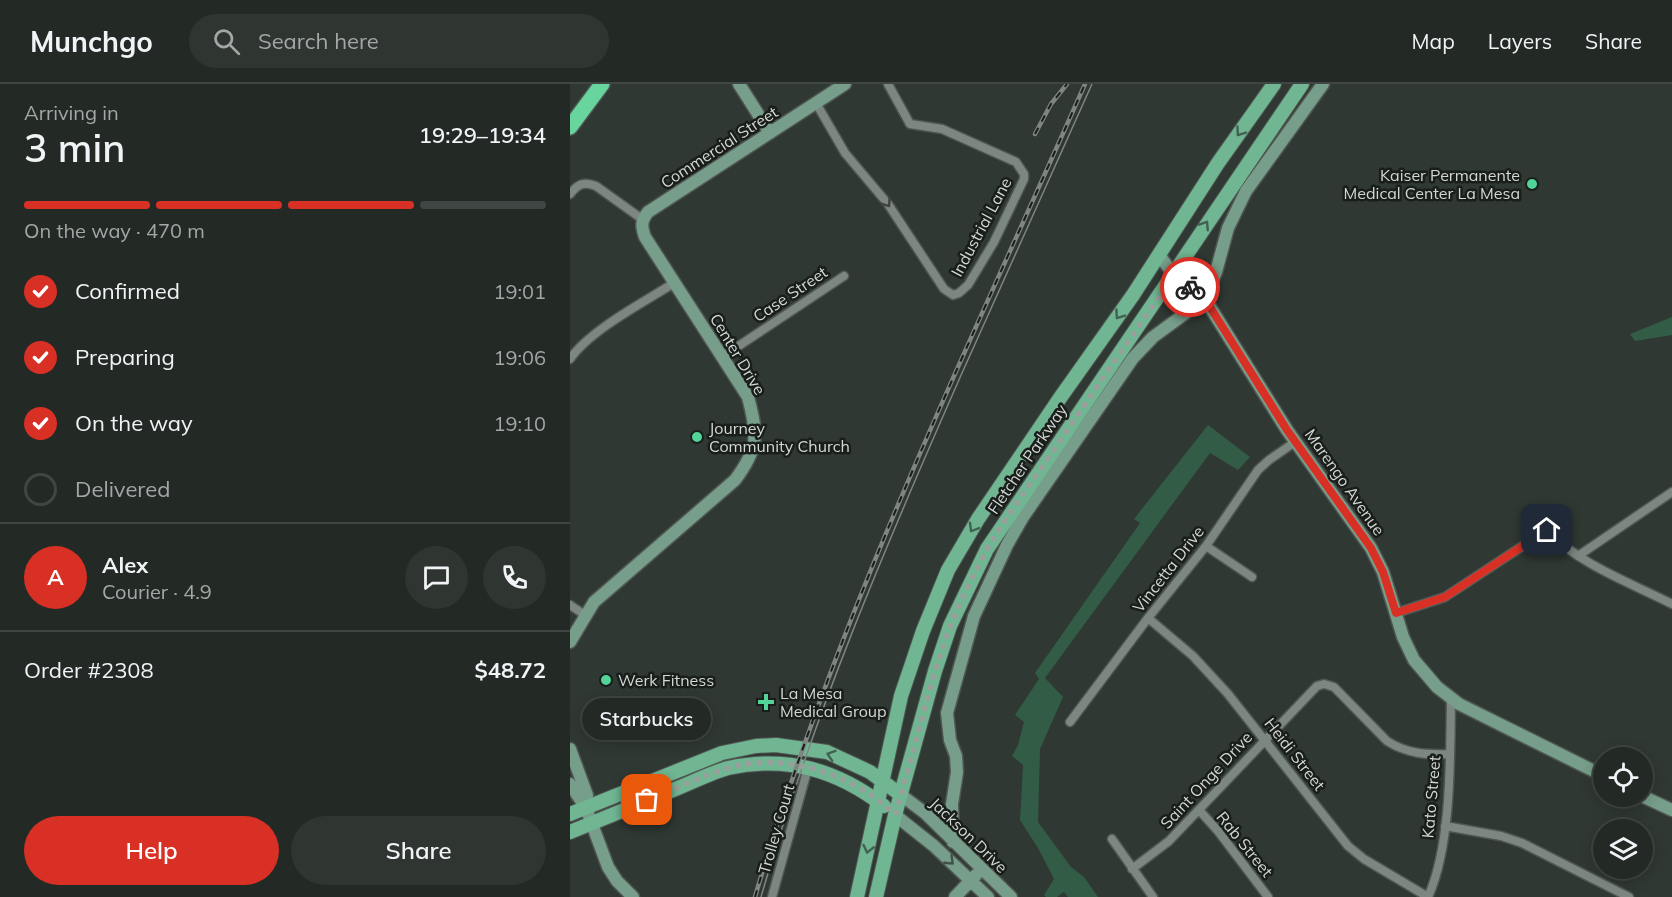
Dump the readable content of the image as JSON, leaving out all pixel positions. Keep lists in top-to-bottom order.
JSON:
{
  "streets": {
    "main road": ["Fletcher Parkway", "Jackson Drive"],
    "street": [
      "Commercial Street",
      "Industrial Lane",
      "Case Street",
      "Center Drive",
      "Marengo Avenue",
      "Vincetta Drive",
      "Heidi Street",
      "Saint Onge Drive",
      "Kato Street",
      "Trolley Court",
      "Rab Street"
    ]
  },
  "crossings": [
    ["Commercial Street", "Industrial Lane"],
    ["Commercial Street", "Center Drive"],
    ["Case Street", "Center Drive"],
    ["Fletcher Parkway", "Marengo Avenue"],
    ["Fletcher Parkway", "Jackson Drive"],
    ["Marengo Avenue", "Vincetta Drive"],
    ["Marengo Avenue", "Kato Street"],
    ["Vincetta Drive", "Heidi Street"],
    ["Heidi Street", "Saint Onge Drive"],
    ["Heidi Street", "Kato Street"],
    ["Saint Onge Drive", "Kato Street"],
    ["Saint Onge Drive", "Rab Street"],
    ["Trolley Court", "Jackson Drive"]
  ],
  "places": {
    "other": [
      "Kaiser Permanente Medical Center La Mesa",
      "Journey Community Church",
      "Werk Fitness",
      "Starbucks"
    ],
    "health": ["La Mesa Medical Group"]
  },
  "page": {
    "header": "Munchgo",
    "search": "Search here",
    "nav": ["Map", "Layers", "Share"],
    "heading": ["3 min", "Arriving in", "19:29–19:34"],
    "panel": [
      "Alex",
      "Courier · 4.9",
      "Order #2308",
      "$48.72"
    ],
    "bar": "On the way · 470 m",
    "list": [
      ["Confirmed", "19:01"],
      ["Preparing", "19:06"],
      ["On the way", "19:10"],
      "Delivered"
    ],
    "round": "A",
    "bubble": "Starbucks",
    "buttons": ["Help", "Share"]
  }
}
